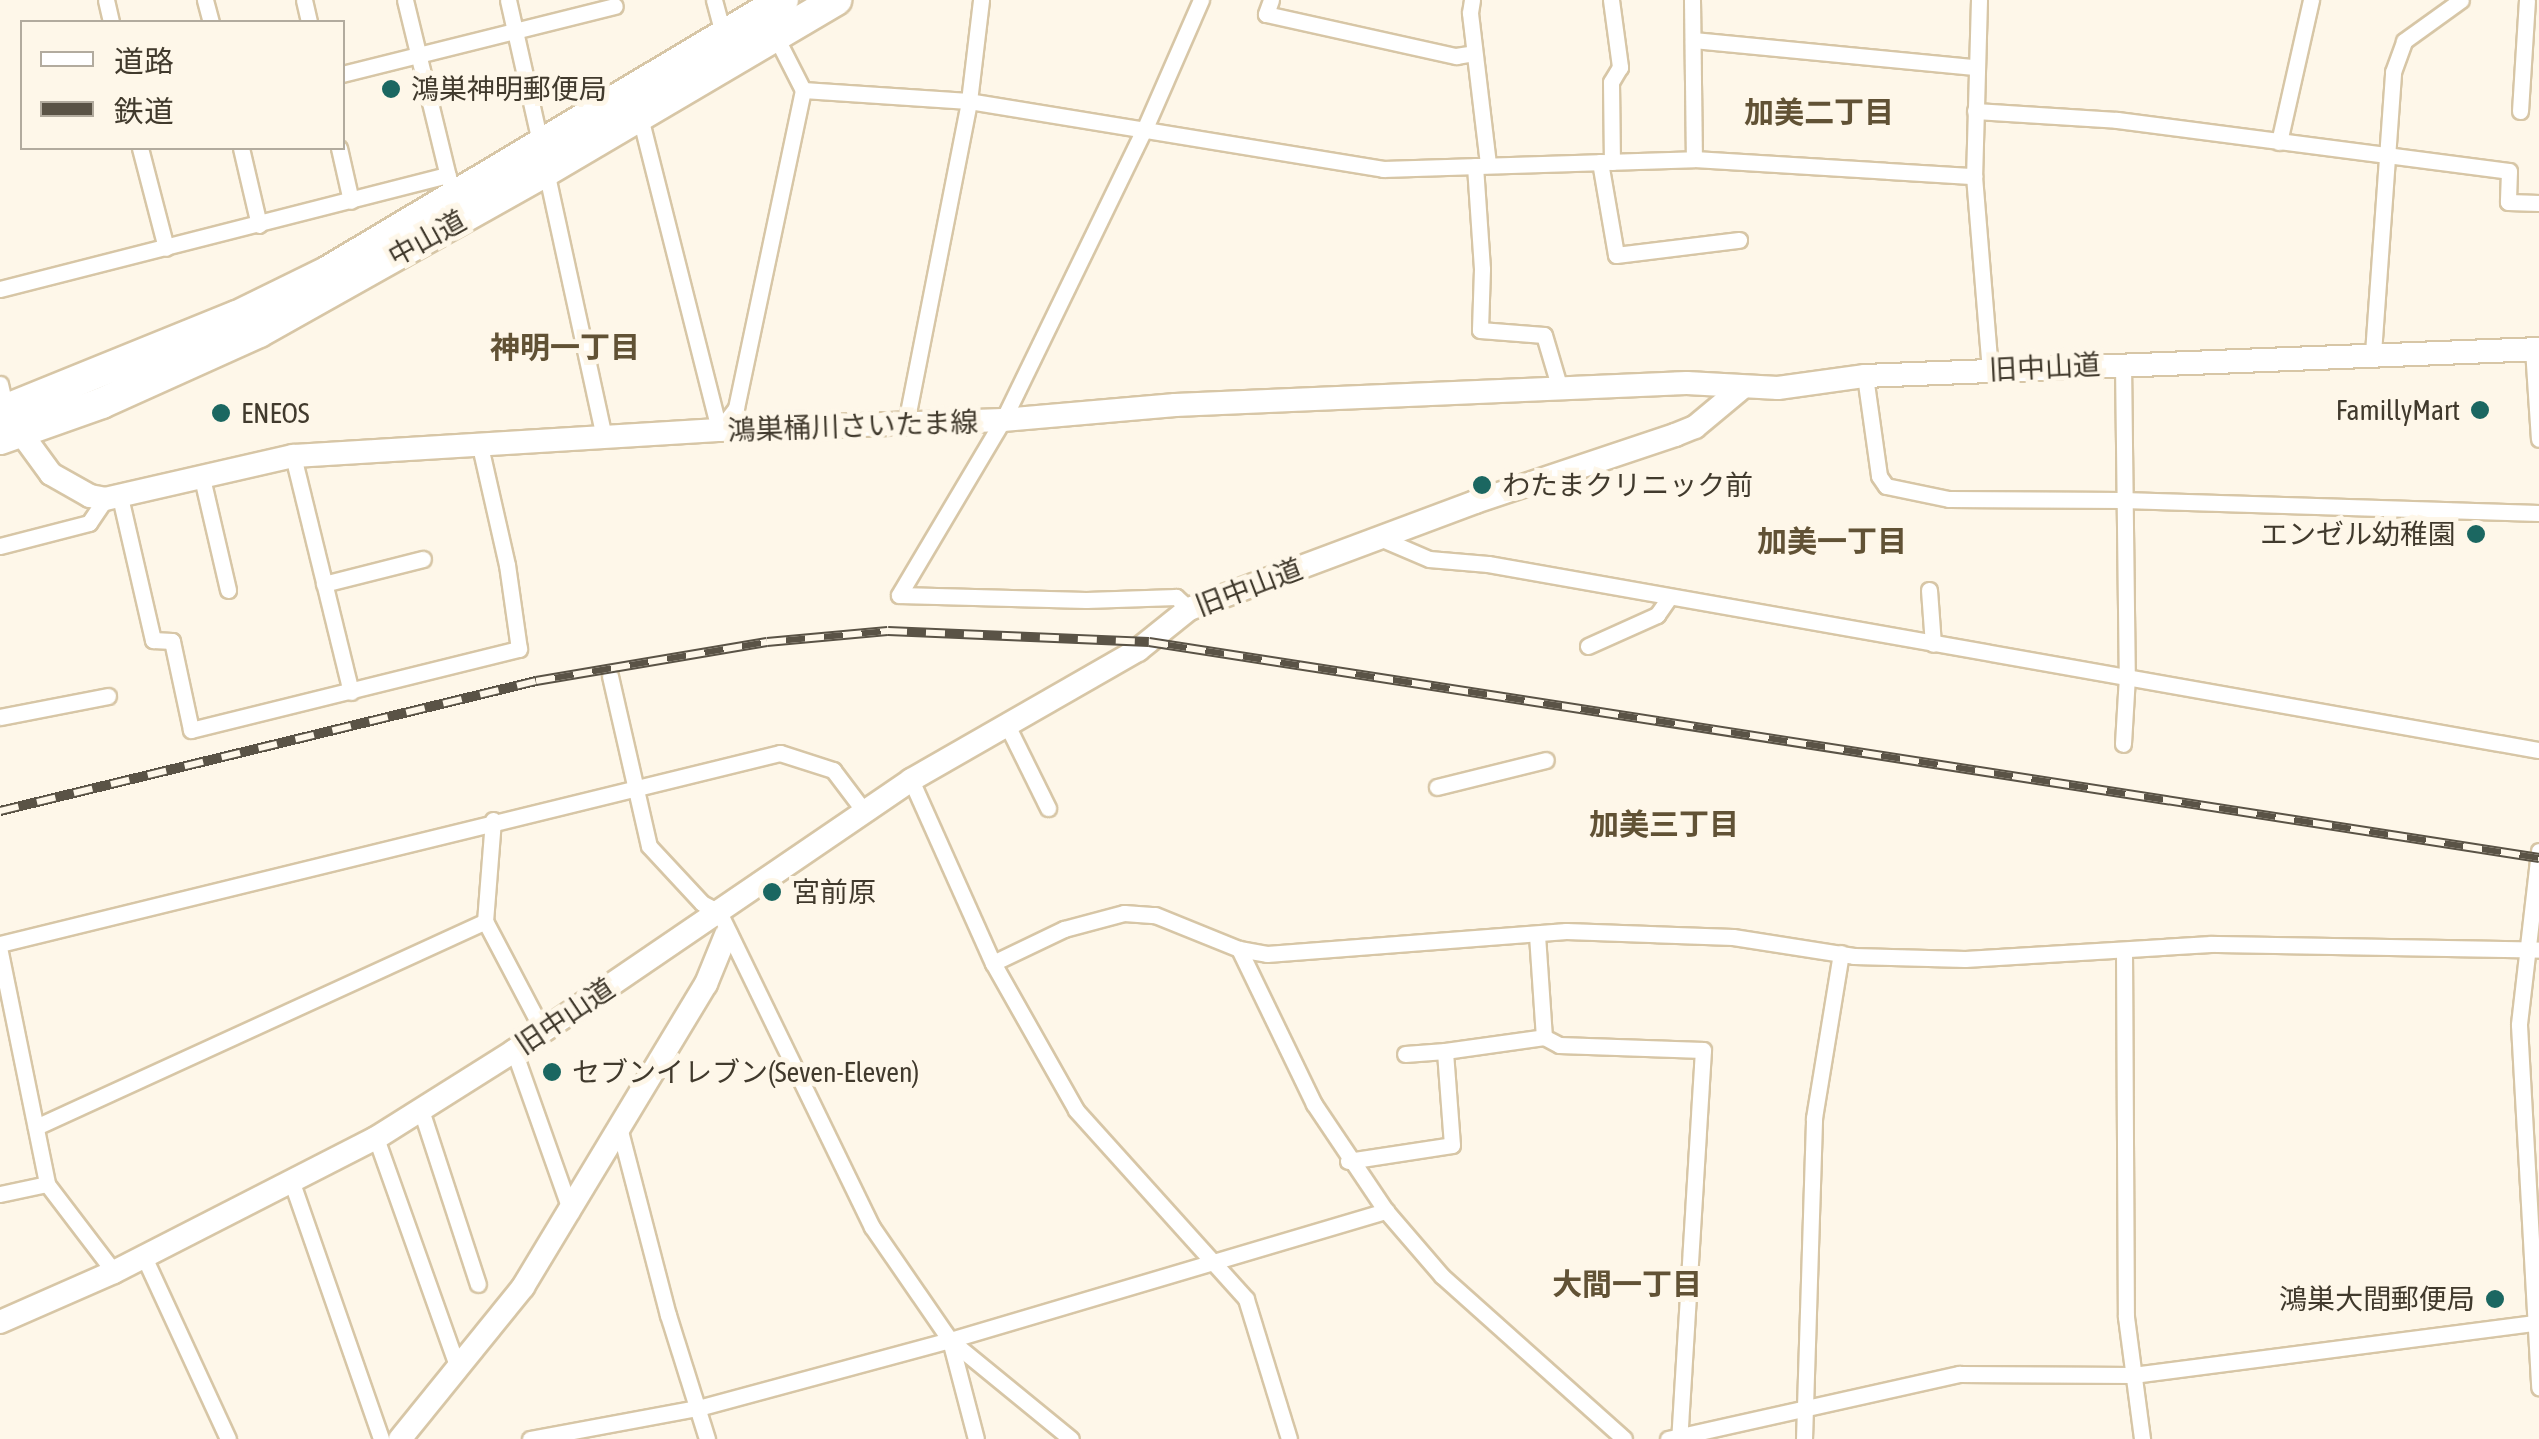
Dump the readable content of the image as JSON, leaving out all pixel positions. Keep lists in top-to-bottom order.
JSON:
{
  "streets": {
    "highway": ["中山道"],
    "main road": ["旧中山道", "鴻巣桶川さいたま線"]
  },
  "crossings": [
    ["旧中山道", "鴻巣桶川さいたま線"]
  ],
  "districts": [
    "加美二丁目",
    "神明一丁目",
    "加美一丁目",
    "加美三丁目",
    "大間一丁目"
  ],
  "places": [
    "鴻巣神明郵便局",
    "FamillyMart",
    "ENEOS",
    "わたまクリニック前",
    "エンゼル幼稚園",
    "宮前原",
    "セブンイレブン(Seven-Eleven)",
    "鴻巣大間郵便局"
  ],
  "legend": ["道路", "鉄道"]
}
